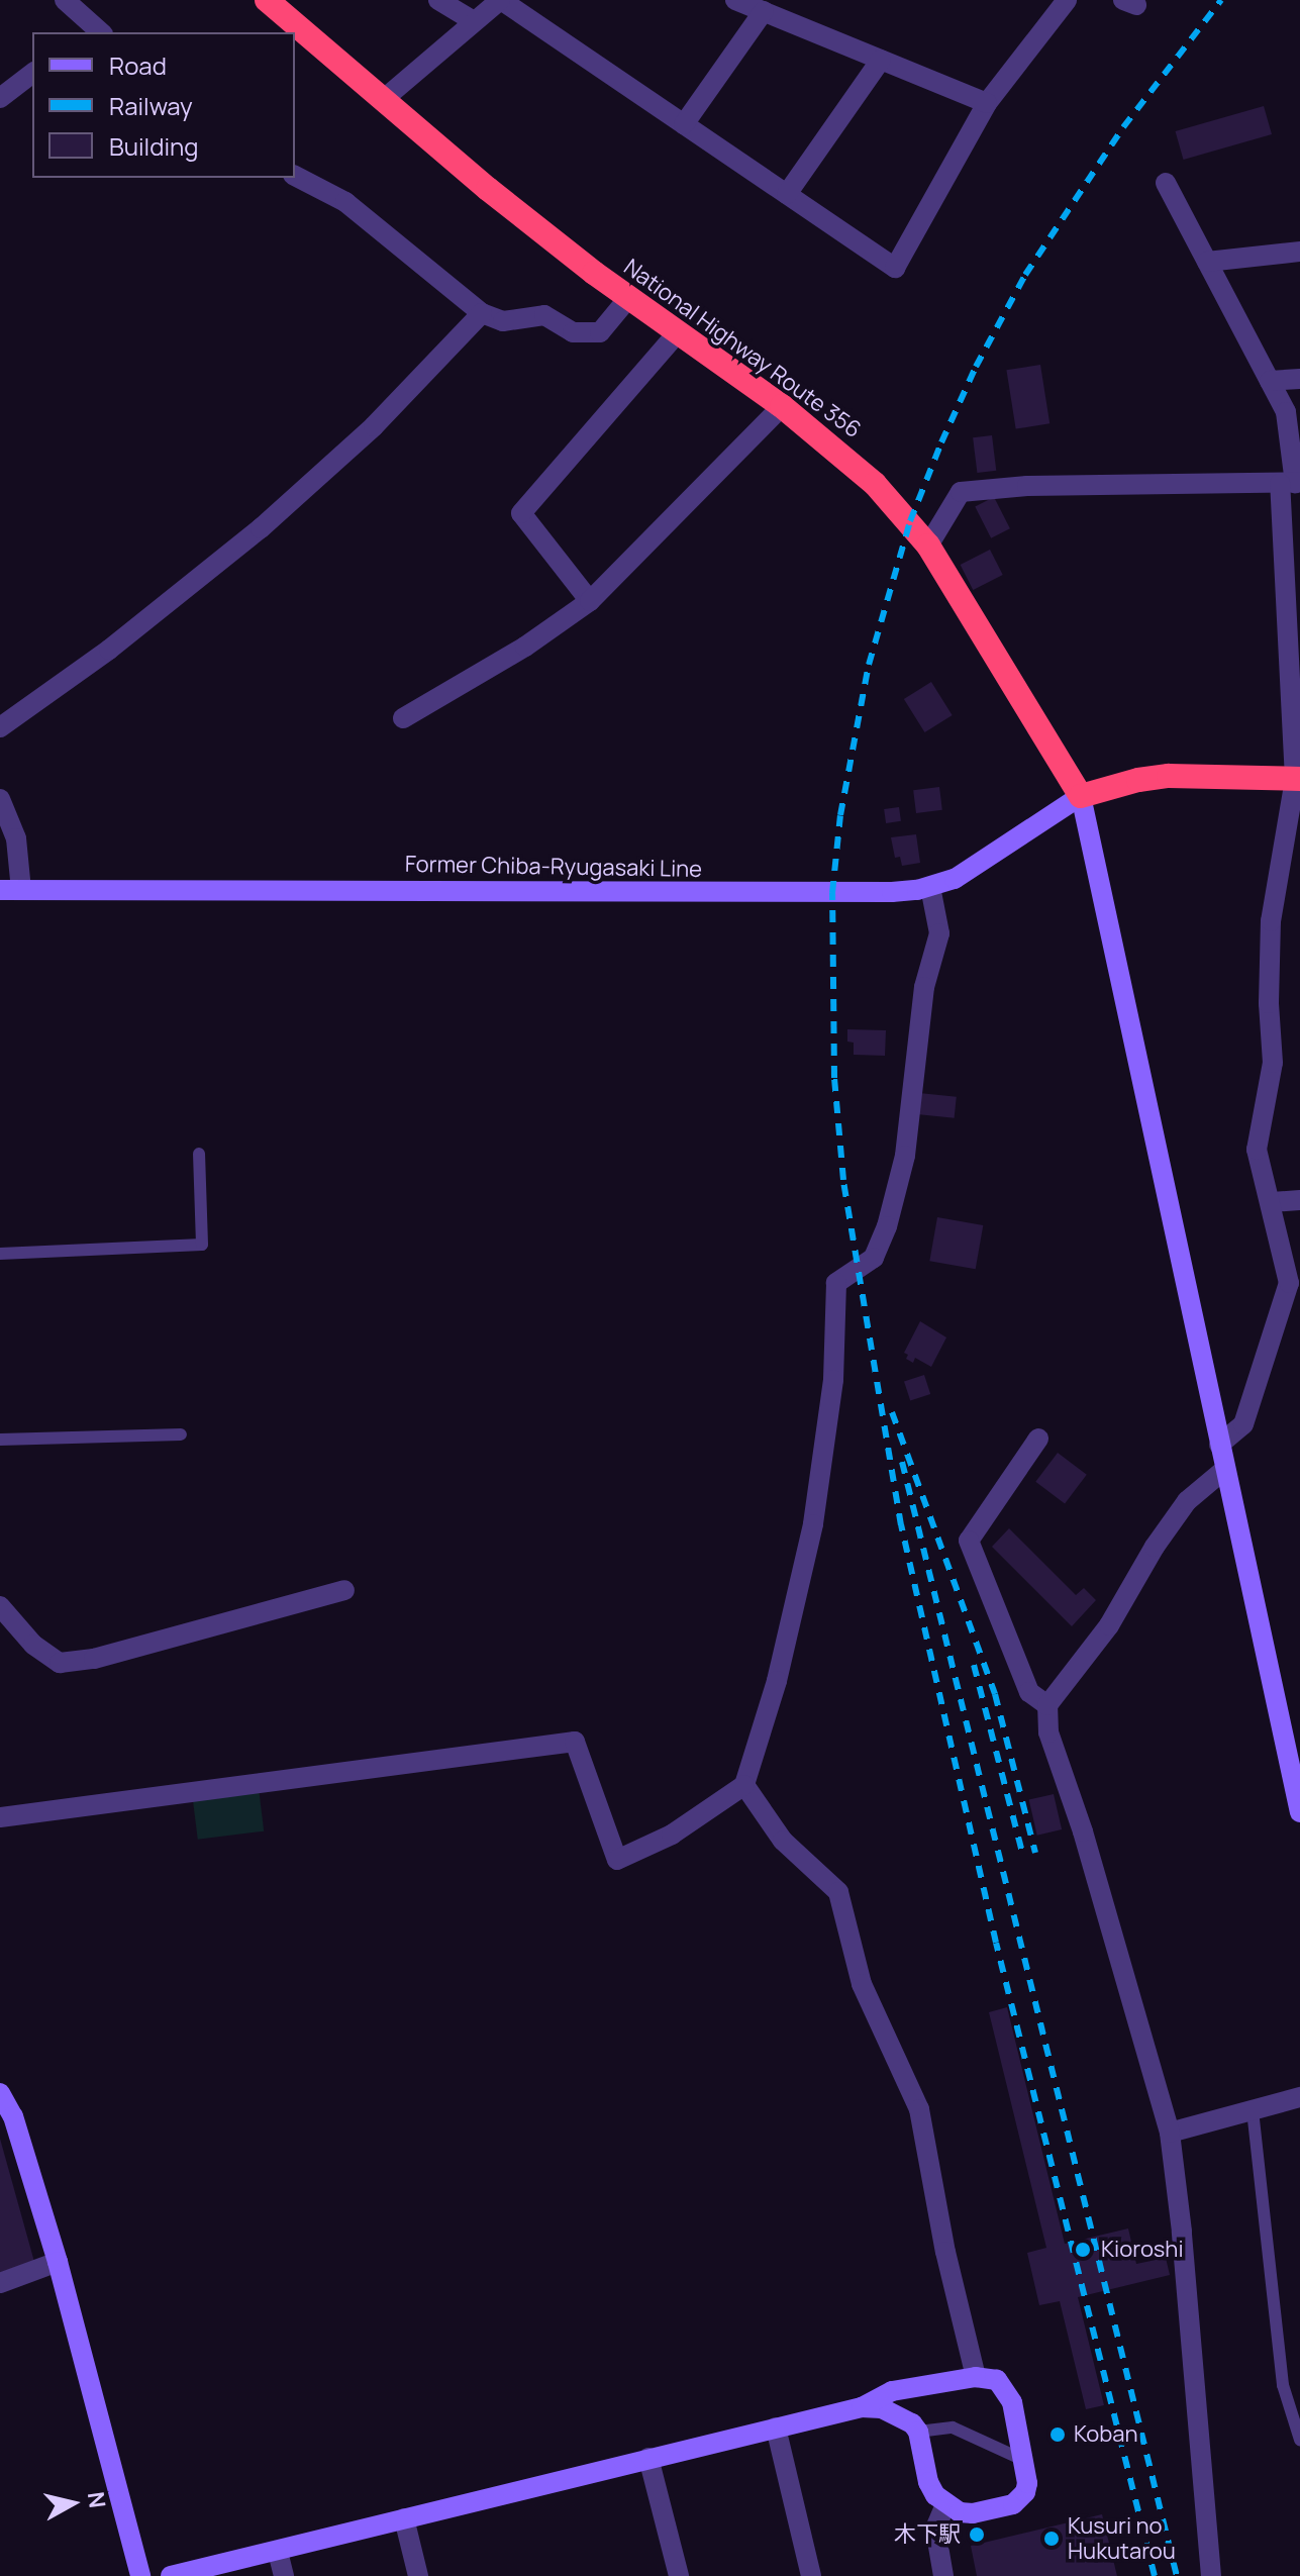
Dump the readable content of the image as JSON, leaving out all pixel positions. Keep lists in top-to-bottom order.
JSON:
{
  "streets": {
    "highway": ["National Highway Route 356"],
    "street": ["Former Chiba-Ryugasaki Line"]
  },
  "crossings": [
    ["National Highway Route 356", "Former Chiba-Ryugasaki Line"]
  ],
  "places": [
    "Kioroshi",
    "Koban",
    "木下駅",
    "Kusuri no Hukutarou"
  ],
  "legend": ["Road", "Railway", "Building"],
  "north": "right"
}
